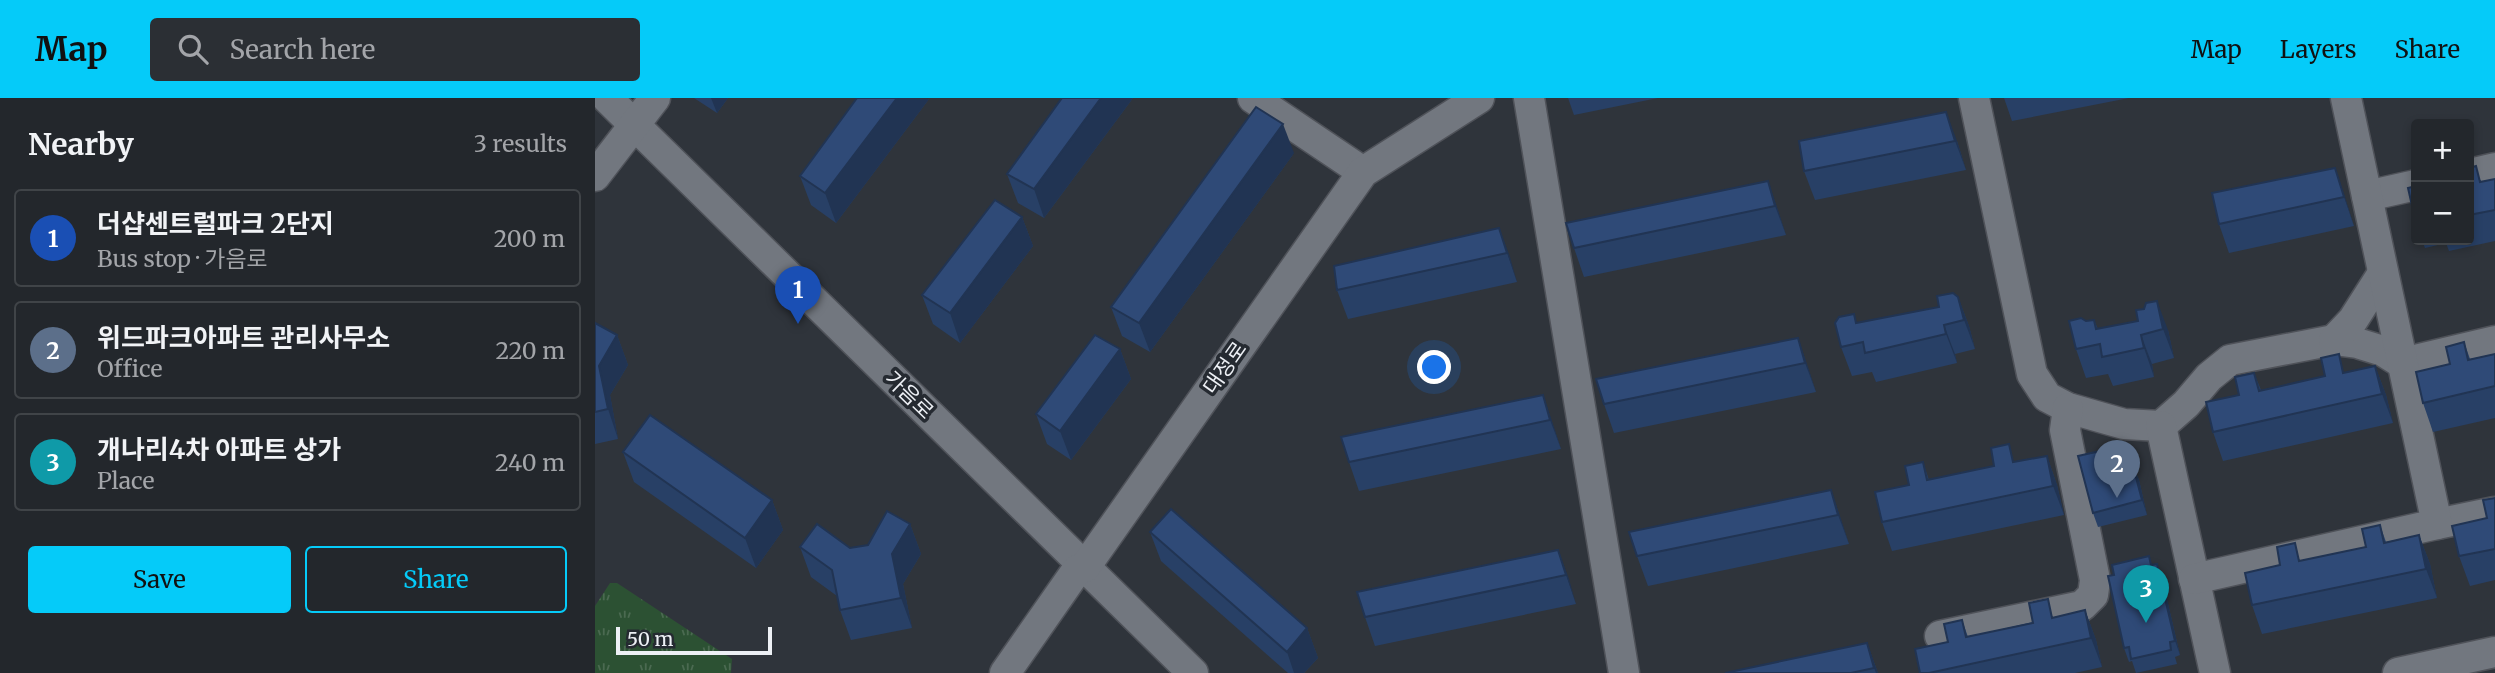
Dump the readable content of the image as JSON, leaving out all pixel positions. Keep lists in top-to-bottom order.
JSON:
{
  "streets": {
    "street": ["대정로", "가음로"]
  },
  "crossings": [
    ["대정로", "가음로"]
  ],
  "scale_bar": "50 m",
  "page": {
    "header": "Map",
    "search": "Search here",
    "nav": ["Map", "Layers", "Share"],
    "heading": ["Nearby", "3 results"],
    "map_buttons": ["+", "−"],
    "list": [
      {
        "mark": "1",
        "name": "더샵센트럴파크 2단지",
        "note": "Bus stop · 가음로",
        "value": "200 m"
      },
      {
        "mark": "2",
        "name": "위드파크아파트 관리사무소",
        "note": "Office",
        "value": "220 m"
      },
      {
        "mark": "3",
        "name": "개나리4차 아파트 상가",
        "note": "Place",
        "value": "240 m"
      }
    ],
    "pins": ["1", "2", "3"],
    "buttons": ["Save", "Share"],
    "scale": "50 m"
  }
}
